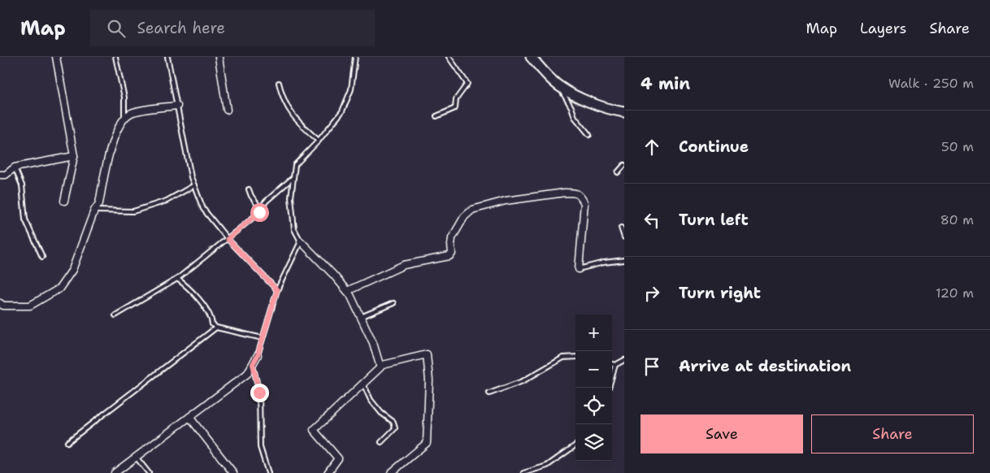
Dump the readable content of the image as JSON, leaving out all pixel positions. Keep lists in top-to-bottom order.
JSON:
{
  "page": {
    "header": "Map",
    "search": "Search here",
    "nav": ["Map", "Layers", "Share"],
    "heading": ["4 min", "Walk · 250 m"],
    "list": [
      ["Continue", "50 m"],
      ["Turn left", "80 m"],
      ["Turn right", "120 m"],
      "Arrive at destination"
    ],
    "map_buttons": ["+", "−"],
    "buttons": ["Save", "Share"]
  }
}
